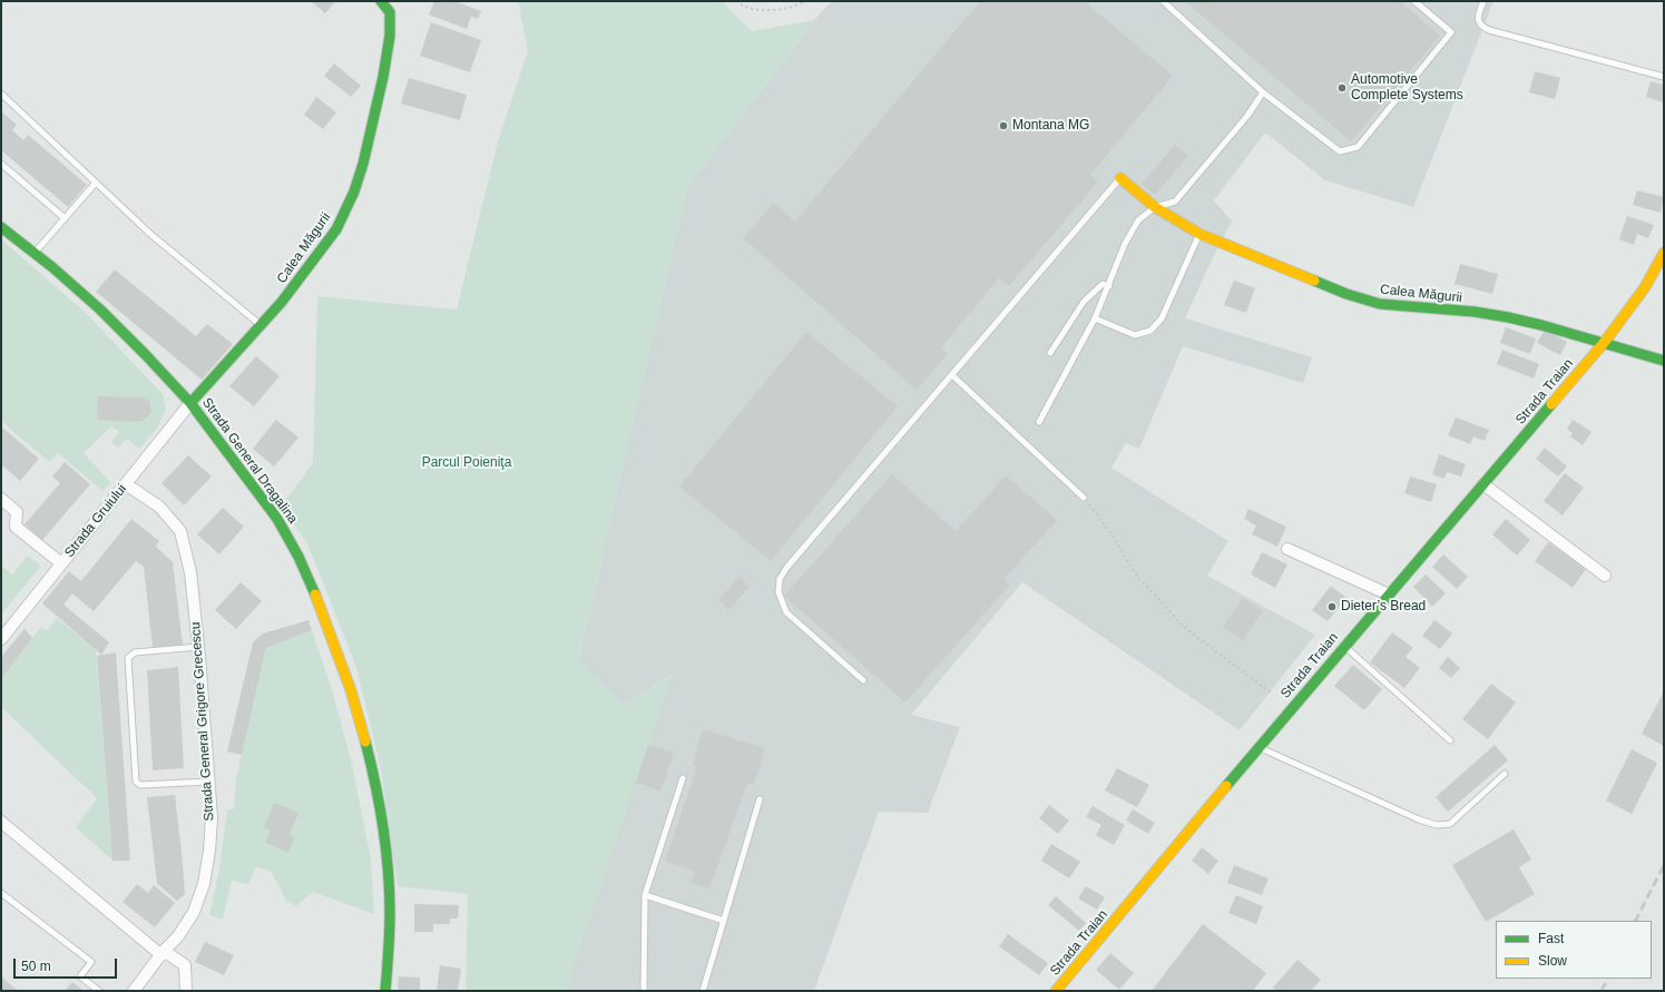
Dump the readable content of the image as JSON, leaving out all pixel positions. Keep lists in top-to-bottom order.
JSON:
{
  "streets": {
    "main road": ["Calea Măgurii", "Strada Traian", "Strada General Dragalina"],
    "street": ["Strada Gruiului", "Strada General Grigore Grecescu"]
  },
  "crossings": [
    ["Calea Măgurii", "Strada Traian"],
    ["Calea Măgurii", "Strada General Dragalina"],
    ["Calea Măgurii", "Strada Gruiului"],
    ["Strada General Dragalina", "Strada Gruiului"],
    ["Strada Gruiului", "Strada General Grigore Grecescu"]
  ],
  "parks": ["Parcul Poieniţa"],
  "places": ["Automotive Complete Systems", "Montana MG", "Dieter’s Bread"],
  "legend": ["Fast", "Slow"],
  "scale_bar": "50 m"
}
